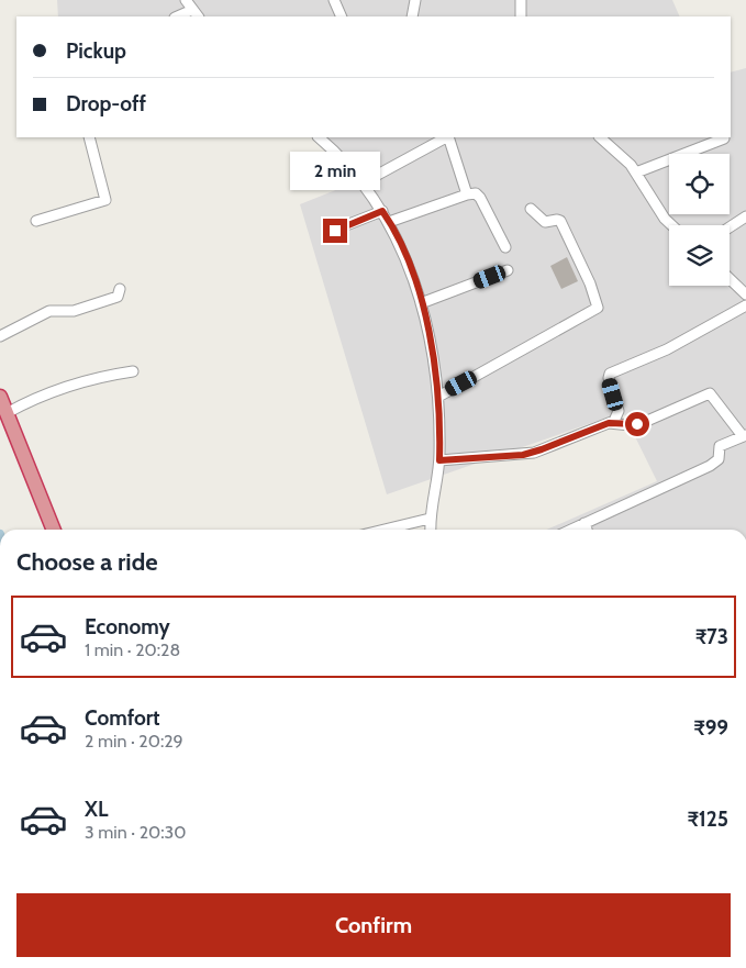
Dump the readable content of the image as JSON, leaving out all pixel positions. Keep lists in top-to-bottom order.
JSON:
{
  "page": {
    "banner": ["Pickup", "Drop-off"],
    "bubble": "2 min",
    "heading": "Choose a ride",
    "list": [
      {
        "name": "Economy",
        "note": "1 min · 20:28",
        "value": "₹73"
      },
      {
        "name": "Comfort",
        "note": "2 min · 20:29",
        "value": "₹99"
      },
      {
        "name": "XL",
        "note": "3 min · 20:30",
        "value": "₹125"
      }
    ],
    "buttons": "Confirm"
  }
}
